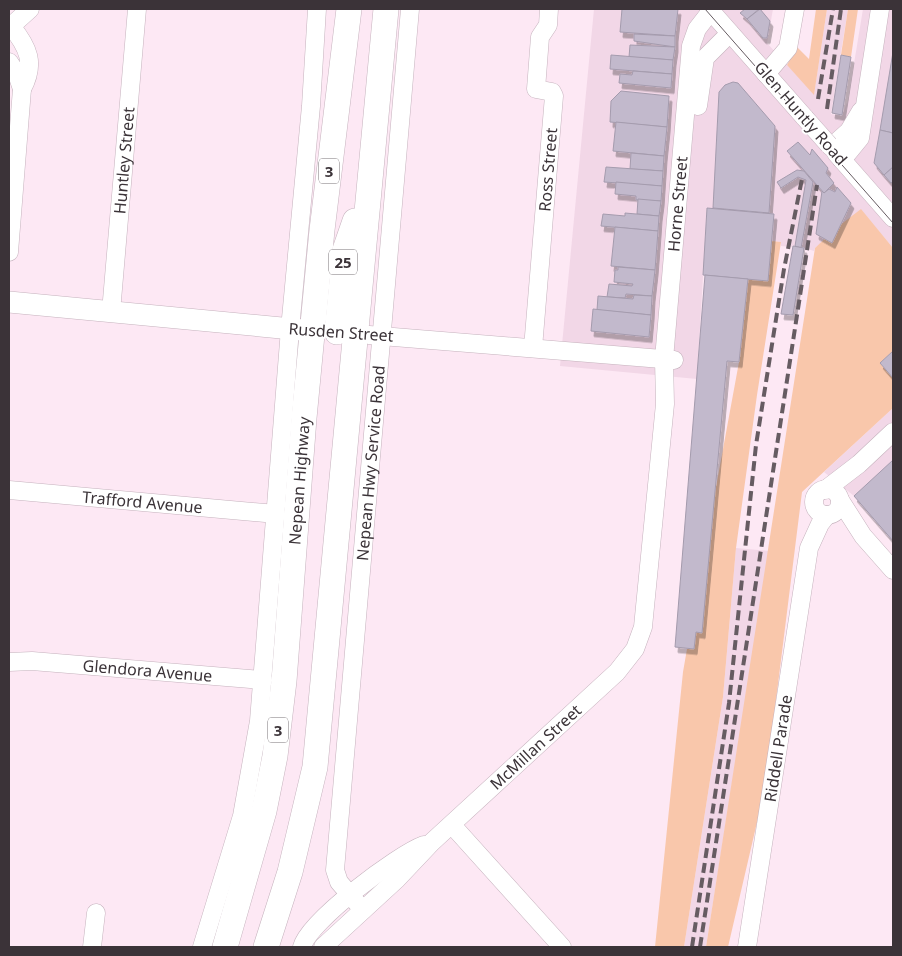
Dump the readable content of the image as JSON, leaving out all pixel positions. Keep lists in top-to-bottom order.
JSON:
{
  "streets": {
    "highway": [
      "3",
      "25",
      "Rusden Street",
      "Nepean Highway"
    ],
    "street": [
      "Glen Huntly Road",
      "Huntley Street",
      "Ross Street",
      "Horne Street",
      "Nepean Hwy Service Road",
      "Trafford Avenue",
      "Glendora Avenue",
      "McMillan Street",
      "Riddell Parade"
    ]
  },
  "crossings": [
    ["Glen Huntly Road", "Horne Street"],
    ["Huntley Street", "Rusden Street"],
    ["Ross Street", "Rusden Street"],
    ["Horne Street", "Rusden Street"],
    ["Horne Street", "McMillan Street"],
    ["25", "Rusden Street"],
    ["Rusden Street", "Nepean Hwy Service Road"],
    ["Rusden Street", "Nepean Highway"],
    ["Nepean Hwy Service Road", "McMillan Street"],
    ["Nepean Highway", "Trafford Avenue"]
  ]
}
